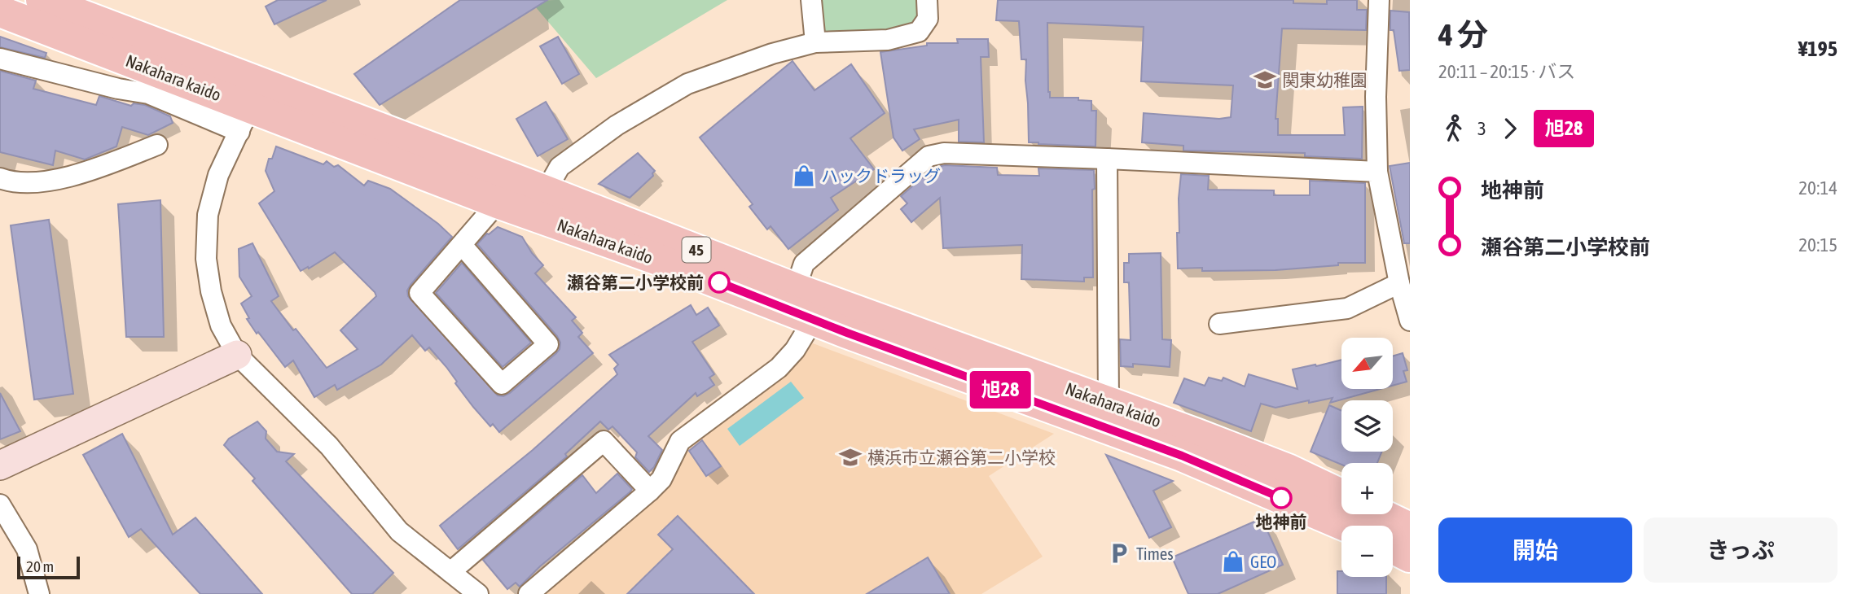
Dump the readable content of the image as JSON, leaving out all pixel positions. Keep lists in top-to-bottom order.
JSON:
{
  "streets": {
    "main road": ["Nakahara kaido", "45"]
  },
  "places": {
    "school or university": ["関東幼稚園", "横浜市立瀬谷第二小学校"],
    "shop": ["ハックドラッグ", "GEO"],
    "other": ["瀬谷第二小学校前", "地神前"],
    "parking": ["Times"]
  },
  "lines": ["bus line 旭28"],
  "scale_bar": "20 m",
  "north": "bottom left",
  "page": {
    "on_map": "旭28",
    "heading": ["4 分", "20:11 – 20:15 · バス", "¥195"],
    "legs": ["3", "旭28"],
    "list": [
      {
        "name": "地神前",
        "value": "20:14"
      },
      {
        "name": "瀬谷第二小学校前",
        "value": "20:15"
      }
    ],
    "map_buttons": ["+", "−"],
    "buttons": ["開始", "きっぷ"],
    "scale": "20 m"
  }
}
